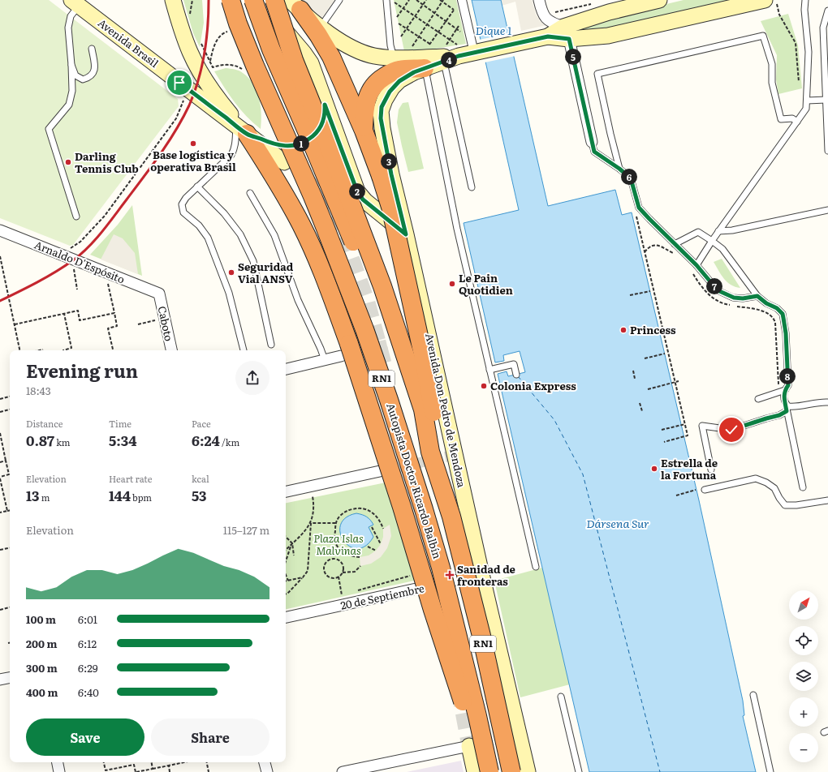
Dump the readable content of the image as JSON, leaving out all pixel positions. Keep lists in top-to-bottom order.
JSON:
{
  "streets": {
    "highway": ["RN1", "Autopista Doctor Ricardo Balbín"],
    "main road": ["Avenida Brasil", "Avenida Don Pedro de Mendoza"],
    "street": ["Arnaldo D'Espósito", "Caboto", "20 de Septiembre"]
  },
  "crossings": [
    ["Arnaldo D'Espósito", "Caboto"],
    ["Avenida Don Pedro de Mendoza", "20 de Septiembre"]
  ],
  "water": ["Dique 1", "Dársena Sur"],
  "parks": ["Plaza Islas Malvinas"],
  "places": {
    "other": [
      "Base logística y operativa Brasil",
      "Darling Tennis Club",
      "Seguridad Vial ANSV",
      "Le Pain Quotidien",
      "Princess",
      "Colonia Express",
      "Estrella de la Fortuna"
    ],
    "health": ["Sanidad de fronteras"]
  },
  "north": "top right",
  "page": {
    "pins": [
      "5",
      "4",
      "1",
      "3",
      "6",
      "2",
      "7",
      "8"
    ],
    "heading": ["Evening run", "18:43"],
    "stats": [
      ["Distance", "0.87 km"],
      ["Time", "5:34"],
      ["Pace", "6:24 /km"],
      ["Elevation", "13 m"],
      ["Heart rate", "144 bpm"],
      ["kcal", "53"]
    ],
    "chart": ["Elevation", "115–127 m"],
    "map_buttons": ["+", "−"],
    "list": [
      {
        "name": "100 m",
        "note": "6:01"
      },
      {
        "name": "200 m",
        "note": "6:12"
      },
      {
        "name": "300 m",
        "note": "6:29"
      },
      {
        "name": "400 m",
        "note": "6:40"
      }
    ],
    "buttons": ["Save", "Share"]
  }
}
